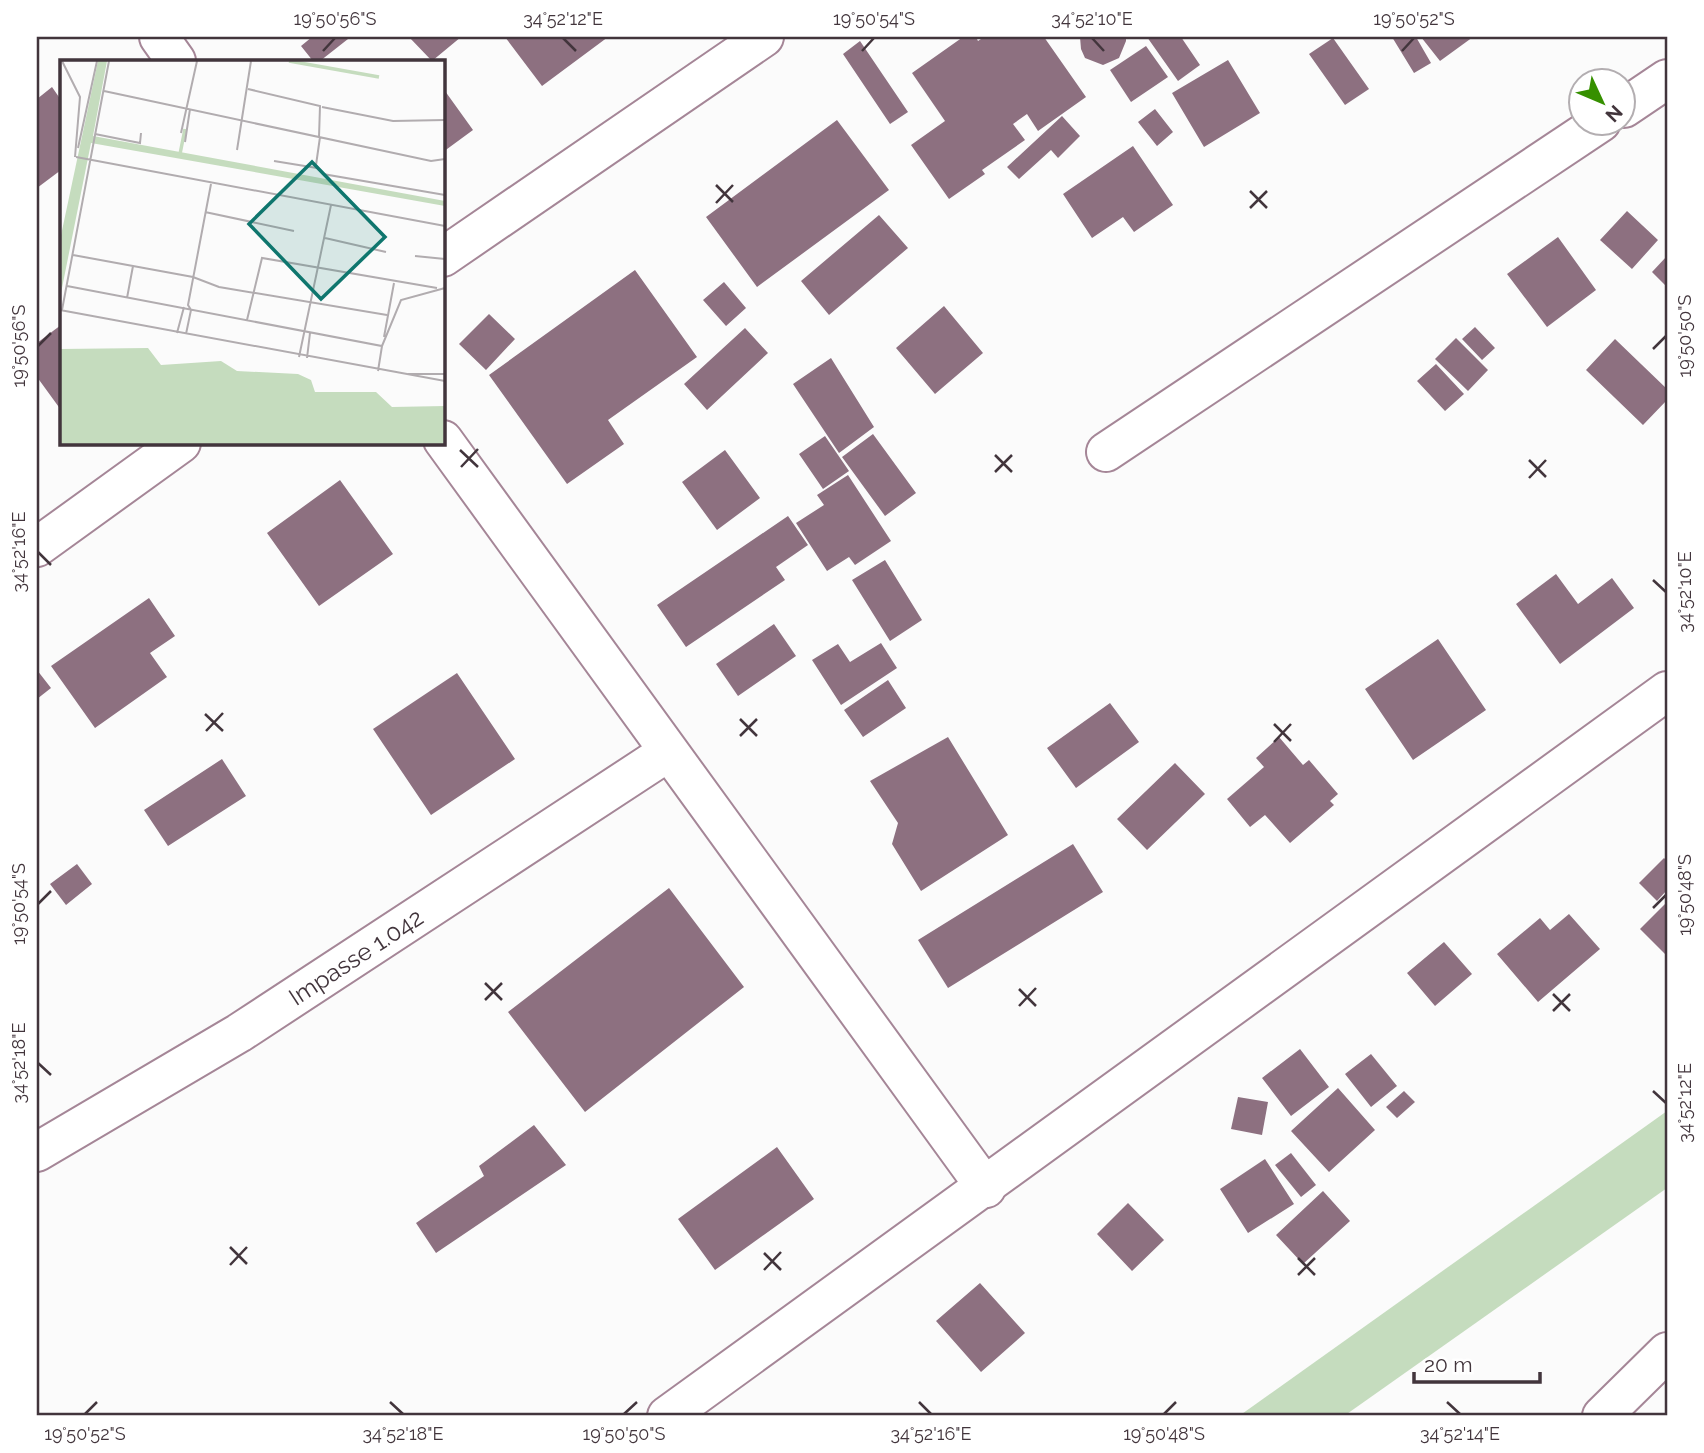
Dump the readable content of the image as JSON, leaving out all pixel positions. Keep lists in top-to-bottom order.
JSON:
{
  "streets": {
    "street": ["Impasse 1.042"]
  },
  "scale_bar": "20 m",
  "north": "bottom right",
  "coordinates": [
    "19°50'56\"S",
    "34°52'12\"E",
    "19°50'54\"S",
    "34°52'10\"E",
    "19°50'52\"S",
    "19°50'50\"S",
    "34°52'16\"E",
    "19°50'48\"S",
    "34°52'18\"E",
    "34°52'14\"E"
  ]
}
